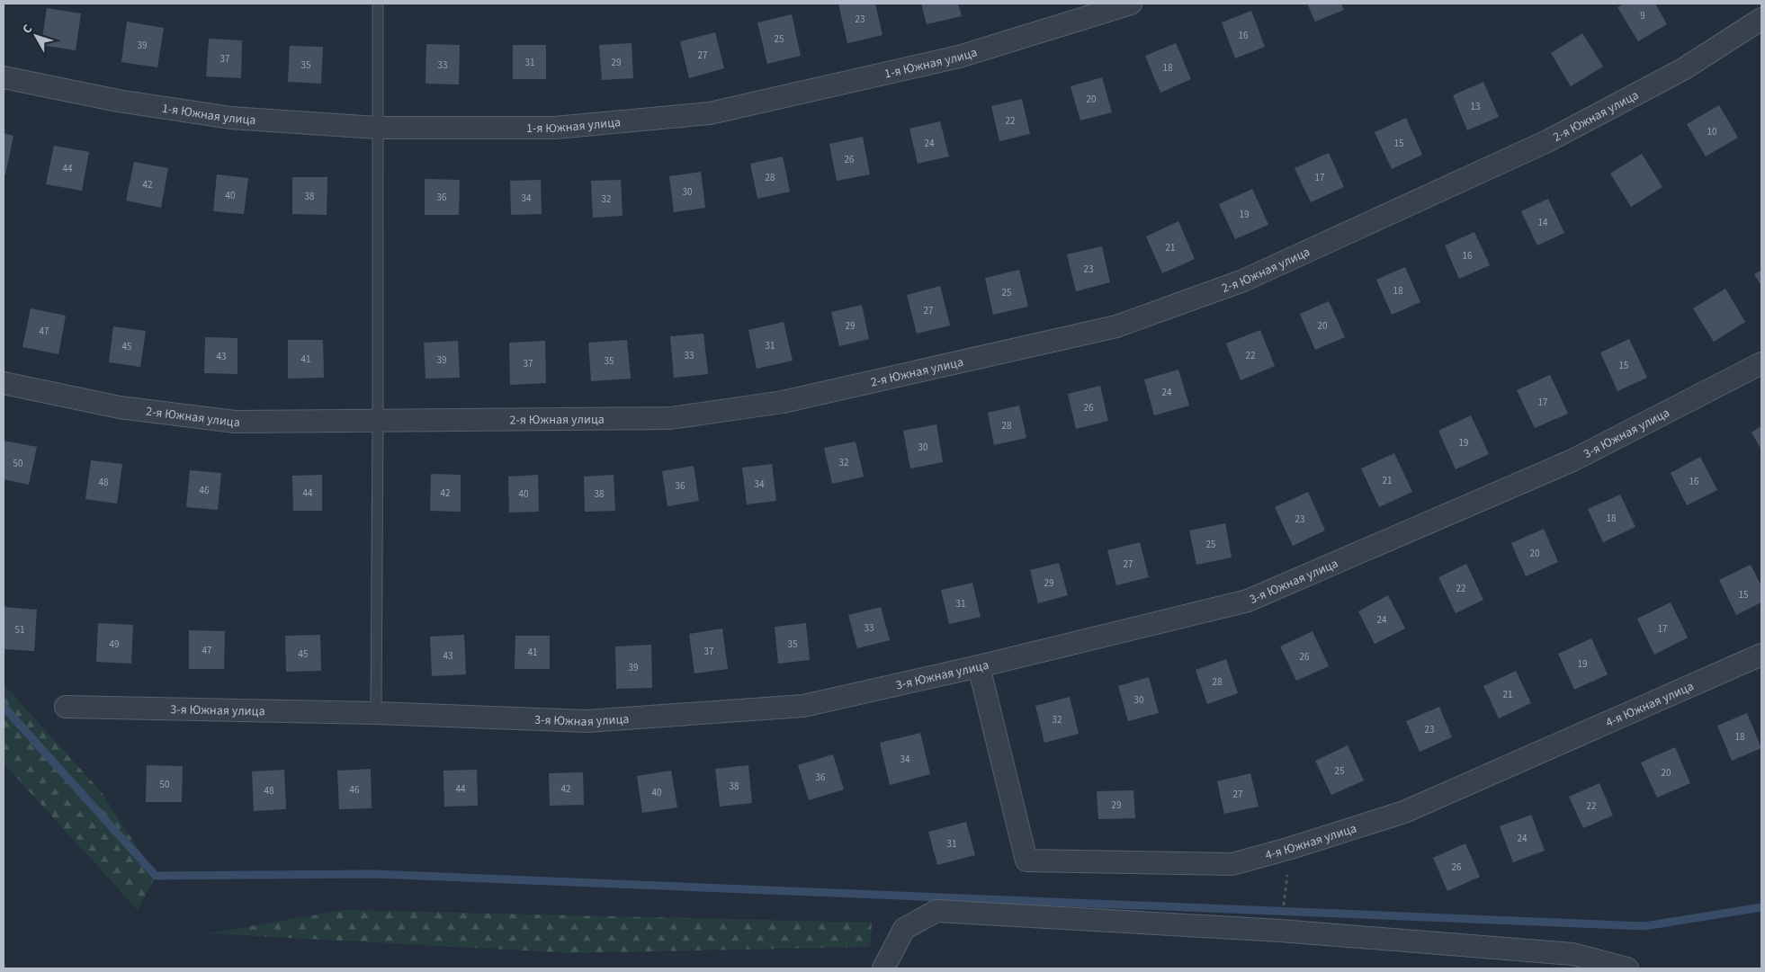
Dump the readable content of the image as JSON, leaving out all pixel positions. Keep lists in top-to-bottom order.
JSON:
{
  "streets": {
    "street": [
      "1-я Южная улица",
      "2-я Южная улица",
      "3-я Южная улица",
      "4-я Южная улица"
    ]
  },
  "crossings": [
    ["3-я Южная улица", "4-я Южная улица"]
  ],
  "house_numbers": [
    "9",
    "23",
    "16",
    "25",
    "39",
    "27",
    "37",
    "31",
    "29",
    "35",
    "33",
    "18",
    "20",
    "13",
    "22",
    "10",
    "24",
    "15",
    "26",
    "44",
    "28",
    "17",
    "42",
    "30",
    "40",
    "38",
    "36",
    "34",
    "32",
    "19",
    "14",
    "21",
    "16",
    "23",
    "18",
    "25",
    "27",
    "29",
    "20",
    "47",
    "31",
    "45",
    "33",
    "22",
    "43",
    "41",
    "39",
    "35",
    "37",
    "15",
    "24",
    "17",
    "26",
    "28",
    "19",
    "30",
    "32",
    "50",
    "21",
    "16",
    "48",
    "34",
    "36",
    "46",
    "44",
    "42",
    "40",
    "38",
    "18",
    "23",
    "25",
    "20",
    "27",
    "29",
    "22",
    "15",
    "31",
    "24",
    "33",
    "17",
    "51",
    "49",
    "35",
    "47",
    "37",
    "41",
    "45",
    "43",
    "26",
    "19",
    "39",
    "28",
    "21",
    "30",
    "32",
    "23",
    "18",
    "34",
    "25",
    "20",
    "36",
    "50",
    "38",
    "44",
    "42",
    "46",
    "48",
    "40",
    "27",
    "29",
    "22",
    "24",
    "31",
    "26"
  ],
  "north": "top left"
}
